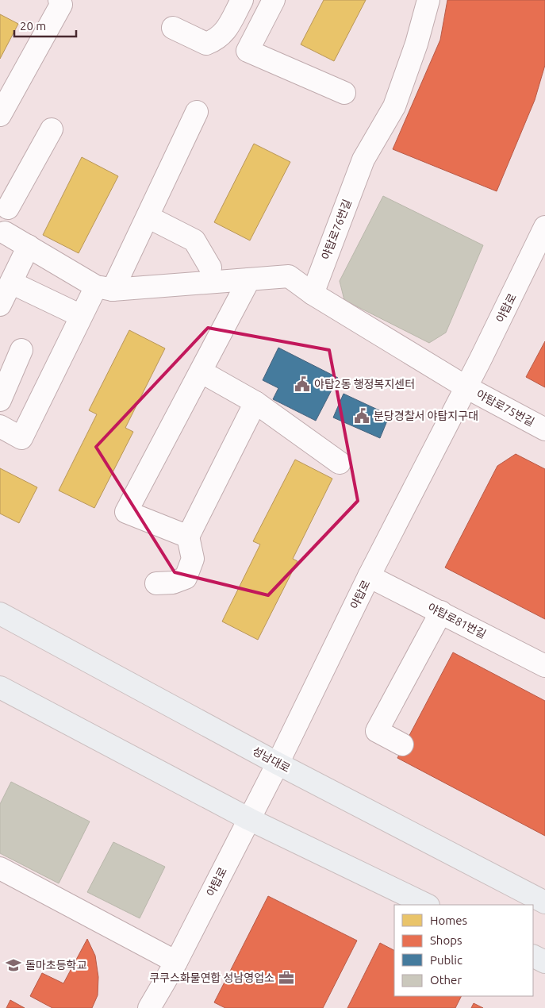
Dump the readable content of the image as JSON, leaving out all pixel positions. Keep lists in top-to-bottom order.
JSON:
{
  "streets": {
    "main road": ["성남대로"],
    "street": [
      "야탑로76번길",
      "야탑로",
      "야탑로75번길",
      "야탑로81번길"
    ]
  },
  "crossings": [
    ["야탑로", "야탑로75번길"],
    ["야탑로", "야탑로81번길"],
    ["야탑로", "성남대로"]
  ],
  "places": {
    "public building": ["야탑2동 행정복지센터", "분당경찰서 야탑지구대"],
    "school or university": ["돌마초등학교"],
    "office": ["쿠쿠스화물연합 성남영업소"]
  },
  "legend": [
    "Homes",
    "Shops",
    "Public",
    "Other"
  ],
  "scale_bar": "20 m"
}
